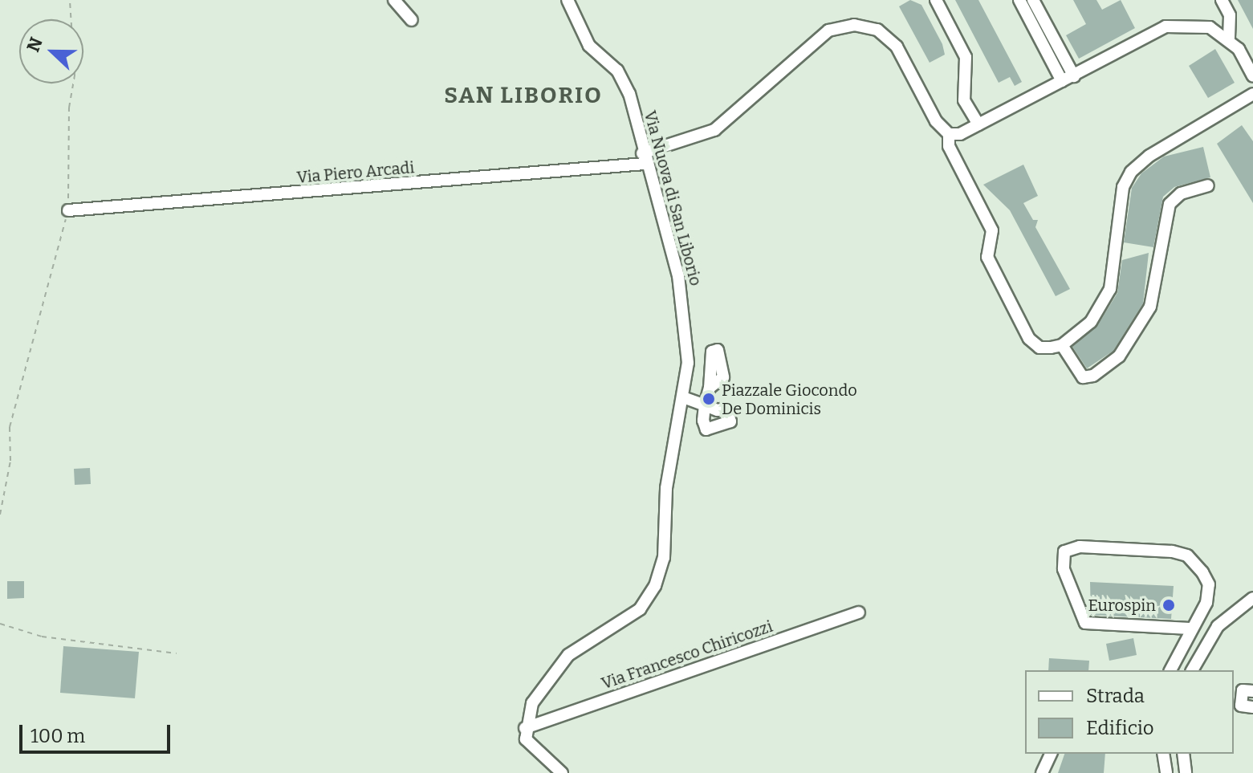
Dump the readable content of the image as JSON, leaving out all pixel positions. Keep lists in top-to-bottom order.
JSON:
{
  "streets": {
    "street": ["Via Piero Arcadi", "Via Nuova di San Liborio", "Via Francesco Chiricozzi"]
  },
  "crossings": [
    ["Via Piero Arcadi", "Via Nuova di San Liborio"],
    ["Via Nuova di San Liborio", "Via Francesco Chiricozzi"]
  ],
  "districts": ["SAN LIBORIO"],
  "places": ["Piazzale Giocondo De Dominicis", "Eurospin"],
  "legend": ["Strada", "Edificio"],
  "scale_bar": "100 m",
  "north": "left"
}
